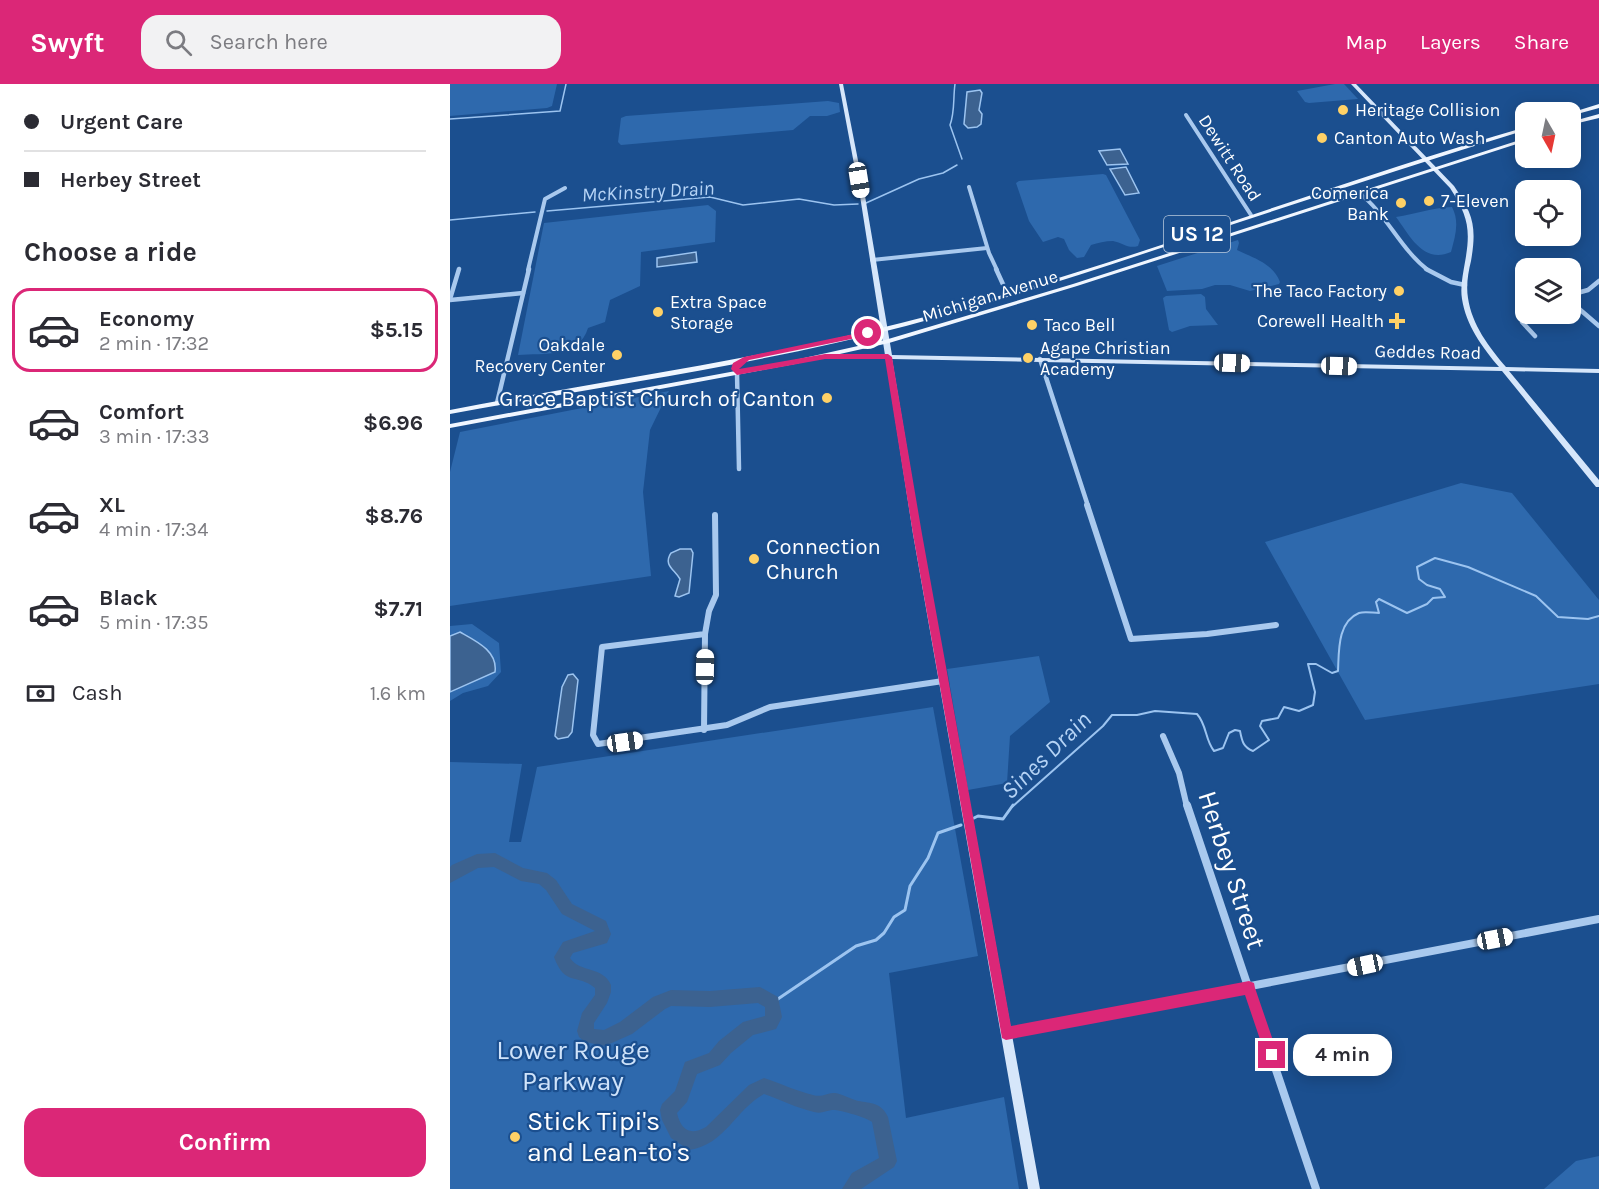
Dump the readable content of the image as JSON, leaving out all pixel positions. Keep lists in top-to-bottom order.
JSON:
{
  "streets": {
    "main road": ["US 12", "Michigan Avenue", "Geddes Road"],
    "street": ["Dewitt Road", "Herbey Street"]
  },
  "crossings": [
    ["Dewitt Road", "Michigan Avenue"],
    ["Michigan Avenue", "Geddes Road"]
  ],
  "water": ["McKinstry Drain", "Sines Drain"],
  "parks": ["Lower Rouge Parkway"],
  "places": {
    "other": [
      "Heritage Collision",
      "Canton Auto Wash",
      "7-Eleven",
      "Comerica Bank",
      "The Taco Factory",
      "Extra Space Storage",
      "Taco Bell",
      "Oakdale Recovery Center",
      "Agape Christian Academy",
      "Grace Baptist Church of Canton",
      "Connection Church",
      "Stick Tipi's and Lean-to's"
    ],
    "health": ["Corewell Health"]
  },
  "north": "bottom",
  "page": {
    "header": "Swyft",
    "search": "Search here",
    "nav": ["Map", "Layers", "Share"],
    "banner": ["Urgent Care", "Herbey Street"],
    "heading": "Choose a ride",
    "list": [
      {
        "name": "Economy",
        "note": "2 min · 17:32",
        "value": "$5.15"
      },
      {
        "name": "Comfort",
        "note": "3 min · 17:33",
        "value": "$6.96"
      },
      {
        "name": "XL",
        "note": "4 min · 17:34",
        "value": "$8.76"
      },
      {
        "name": "Black",
        "note": "5 min · 17:35",
        "value": "$7.71"
      }
    ],
    "pay": ["Cash", "1.6 km"],
    "bubble": "4 min",
    "buttons": "Confirm"
  }
}
